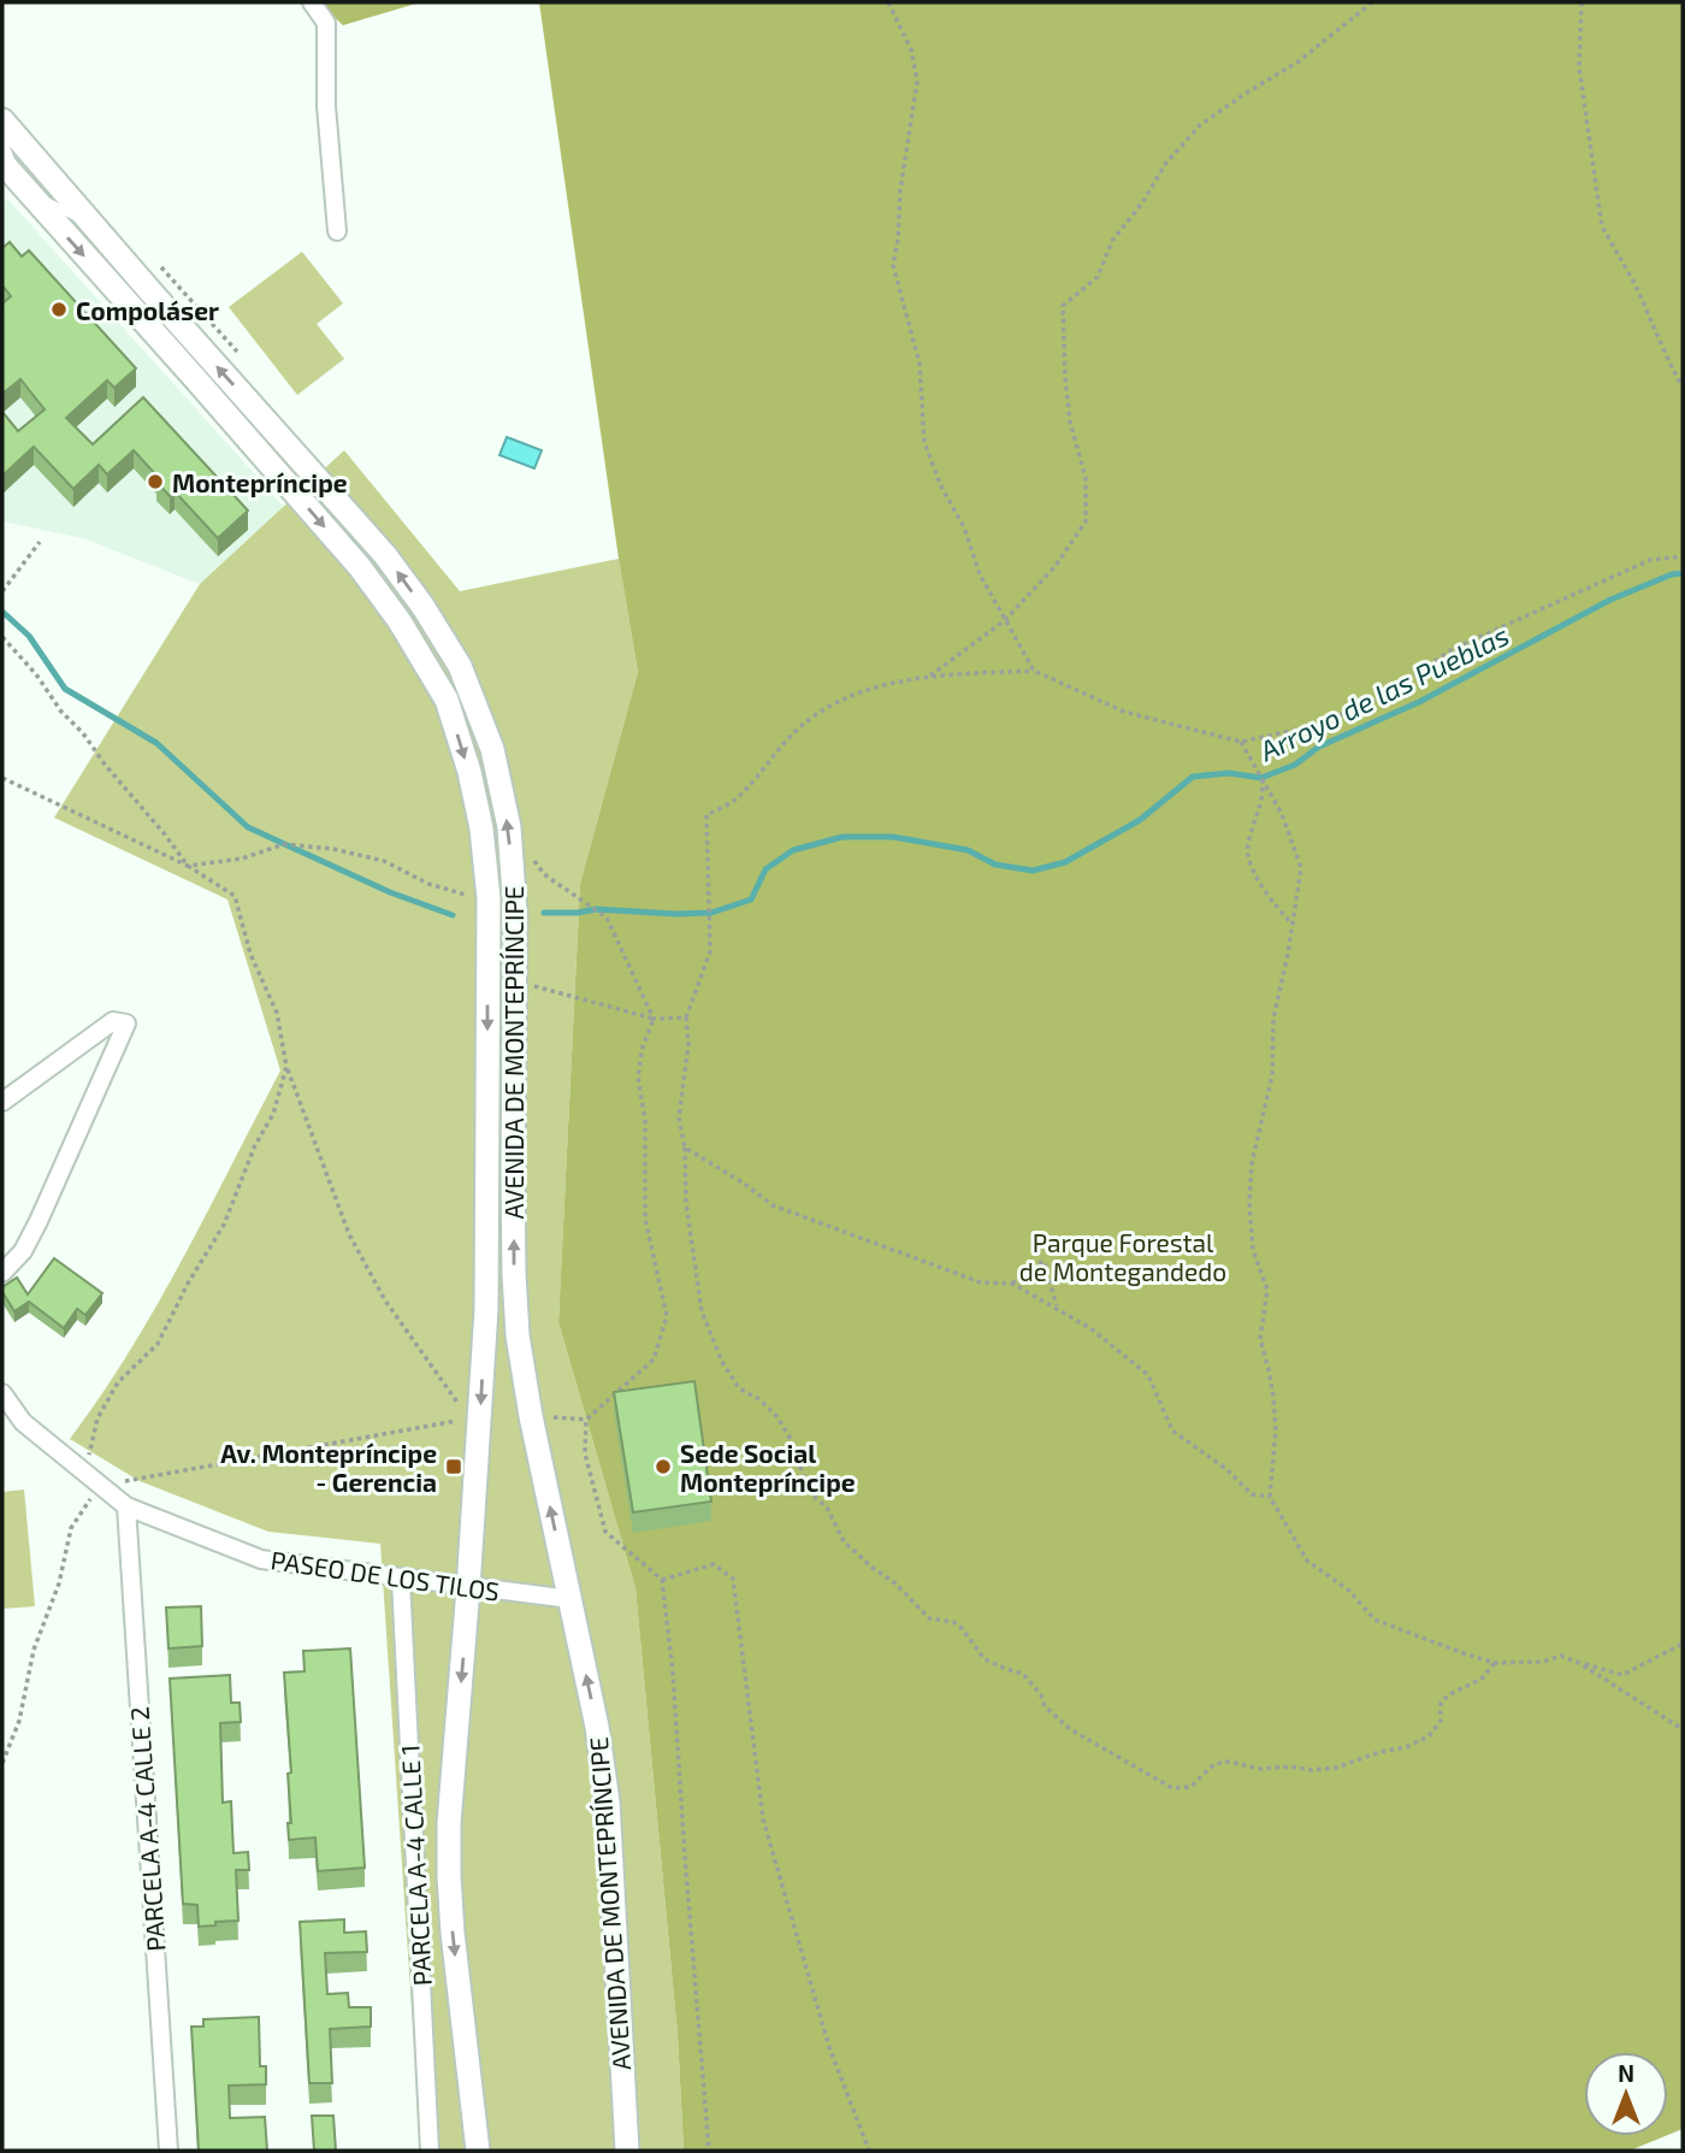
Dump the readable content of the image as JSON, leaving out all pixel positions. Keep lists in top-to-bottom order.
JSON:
{
  "streets": {
    "street": [
      "AVENIDA DE MONTEPRÍNCIPE",
      "PASEO DE LOS TILOS",
      "PARCELA A-4 CALLE 2",
      "PARCELA A-4 CALLE 1"
    ]
  },
  "crossings": [
    ["AVENIDA DE MONTEPRÍNCIPE", "PASEO DE LOS TILOS"],
    ["PASEO DE LOS TILOS", "PARCELA A-4 CALLE 2"],
    ["PASEO DE LOS TILOS", "PARCELA A-4 CALLE 1"]
  ],
  "water": ["Arroyo de las Pueblas"],
  "parks": ["Parque Forestal de Montegandedo"],
  "places": {
    "other": ["Compoláser", "Montepríncipe", "Sede Social Montepríncipe"],
    "transit": ["Av. Montepríncipe - Gerencia"]
  },
  "north": "top"
}
